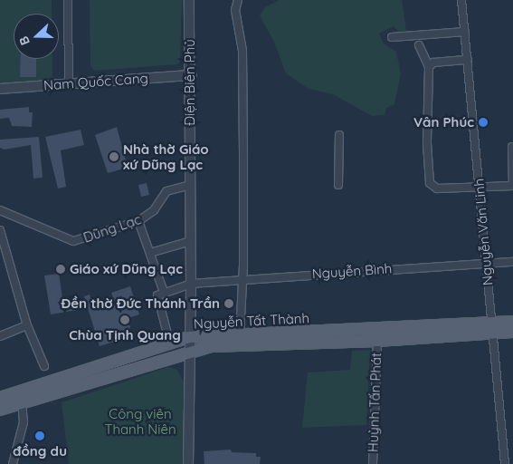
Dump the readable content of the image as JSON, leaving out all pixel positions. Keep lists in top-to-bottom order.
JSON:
{
  "streets": {
    "main road": ["Nguyễn Tất Thành"],
    "street": [
      "Nam Quốc Cang",
      "Điện Biên Phủ",
      "Dũng Lạc",
      "Nguyễn Văn Linh",
      "Nguyễn Bình",
      "Huỳnh Tấn Phát"
    ]
  },
  "crossings": [
    ["Nam Quốc Cang", "Điện Biên Phủ"],
    ["Điện Biên Phủ", "Dũng Lạc"],
    ["Điện Biên Phủ", "Nguyễn Bình"],
    ["Điện Biên Phủ", "Nguyễn Tất Thành"],
    ["Nguyễn Văn Linh", "Nguyễn Bình"],
    ["Nguyễn Văn Linh", "Nguyễn Tất Thành"],
    ["Nguyễn Tất Thành", "Huỳnh Tấn Phát"]
  ],
  "parks": ["Công viên Thanh Niên"],
  "places": [
    "Vân Phúc",
    "Nhà thờ Giáo xứ Dũng Lạc",
    "Giáo xứ Dũng Lạc",
    "Đền thờ Đức Thánh Trần",
    "Chùa Tịnh Quang",
    "đồng du"
  ],
  "north": "left"
}
